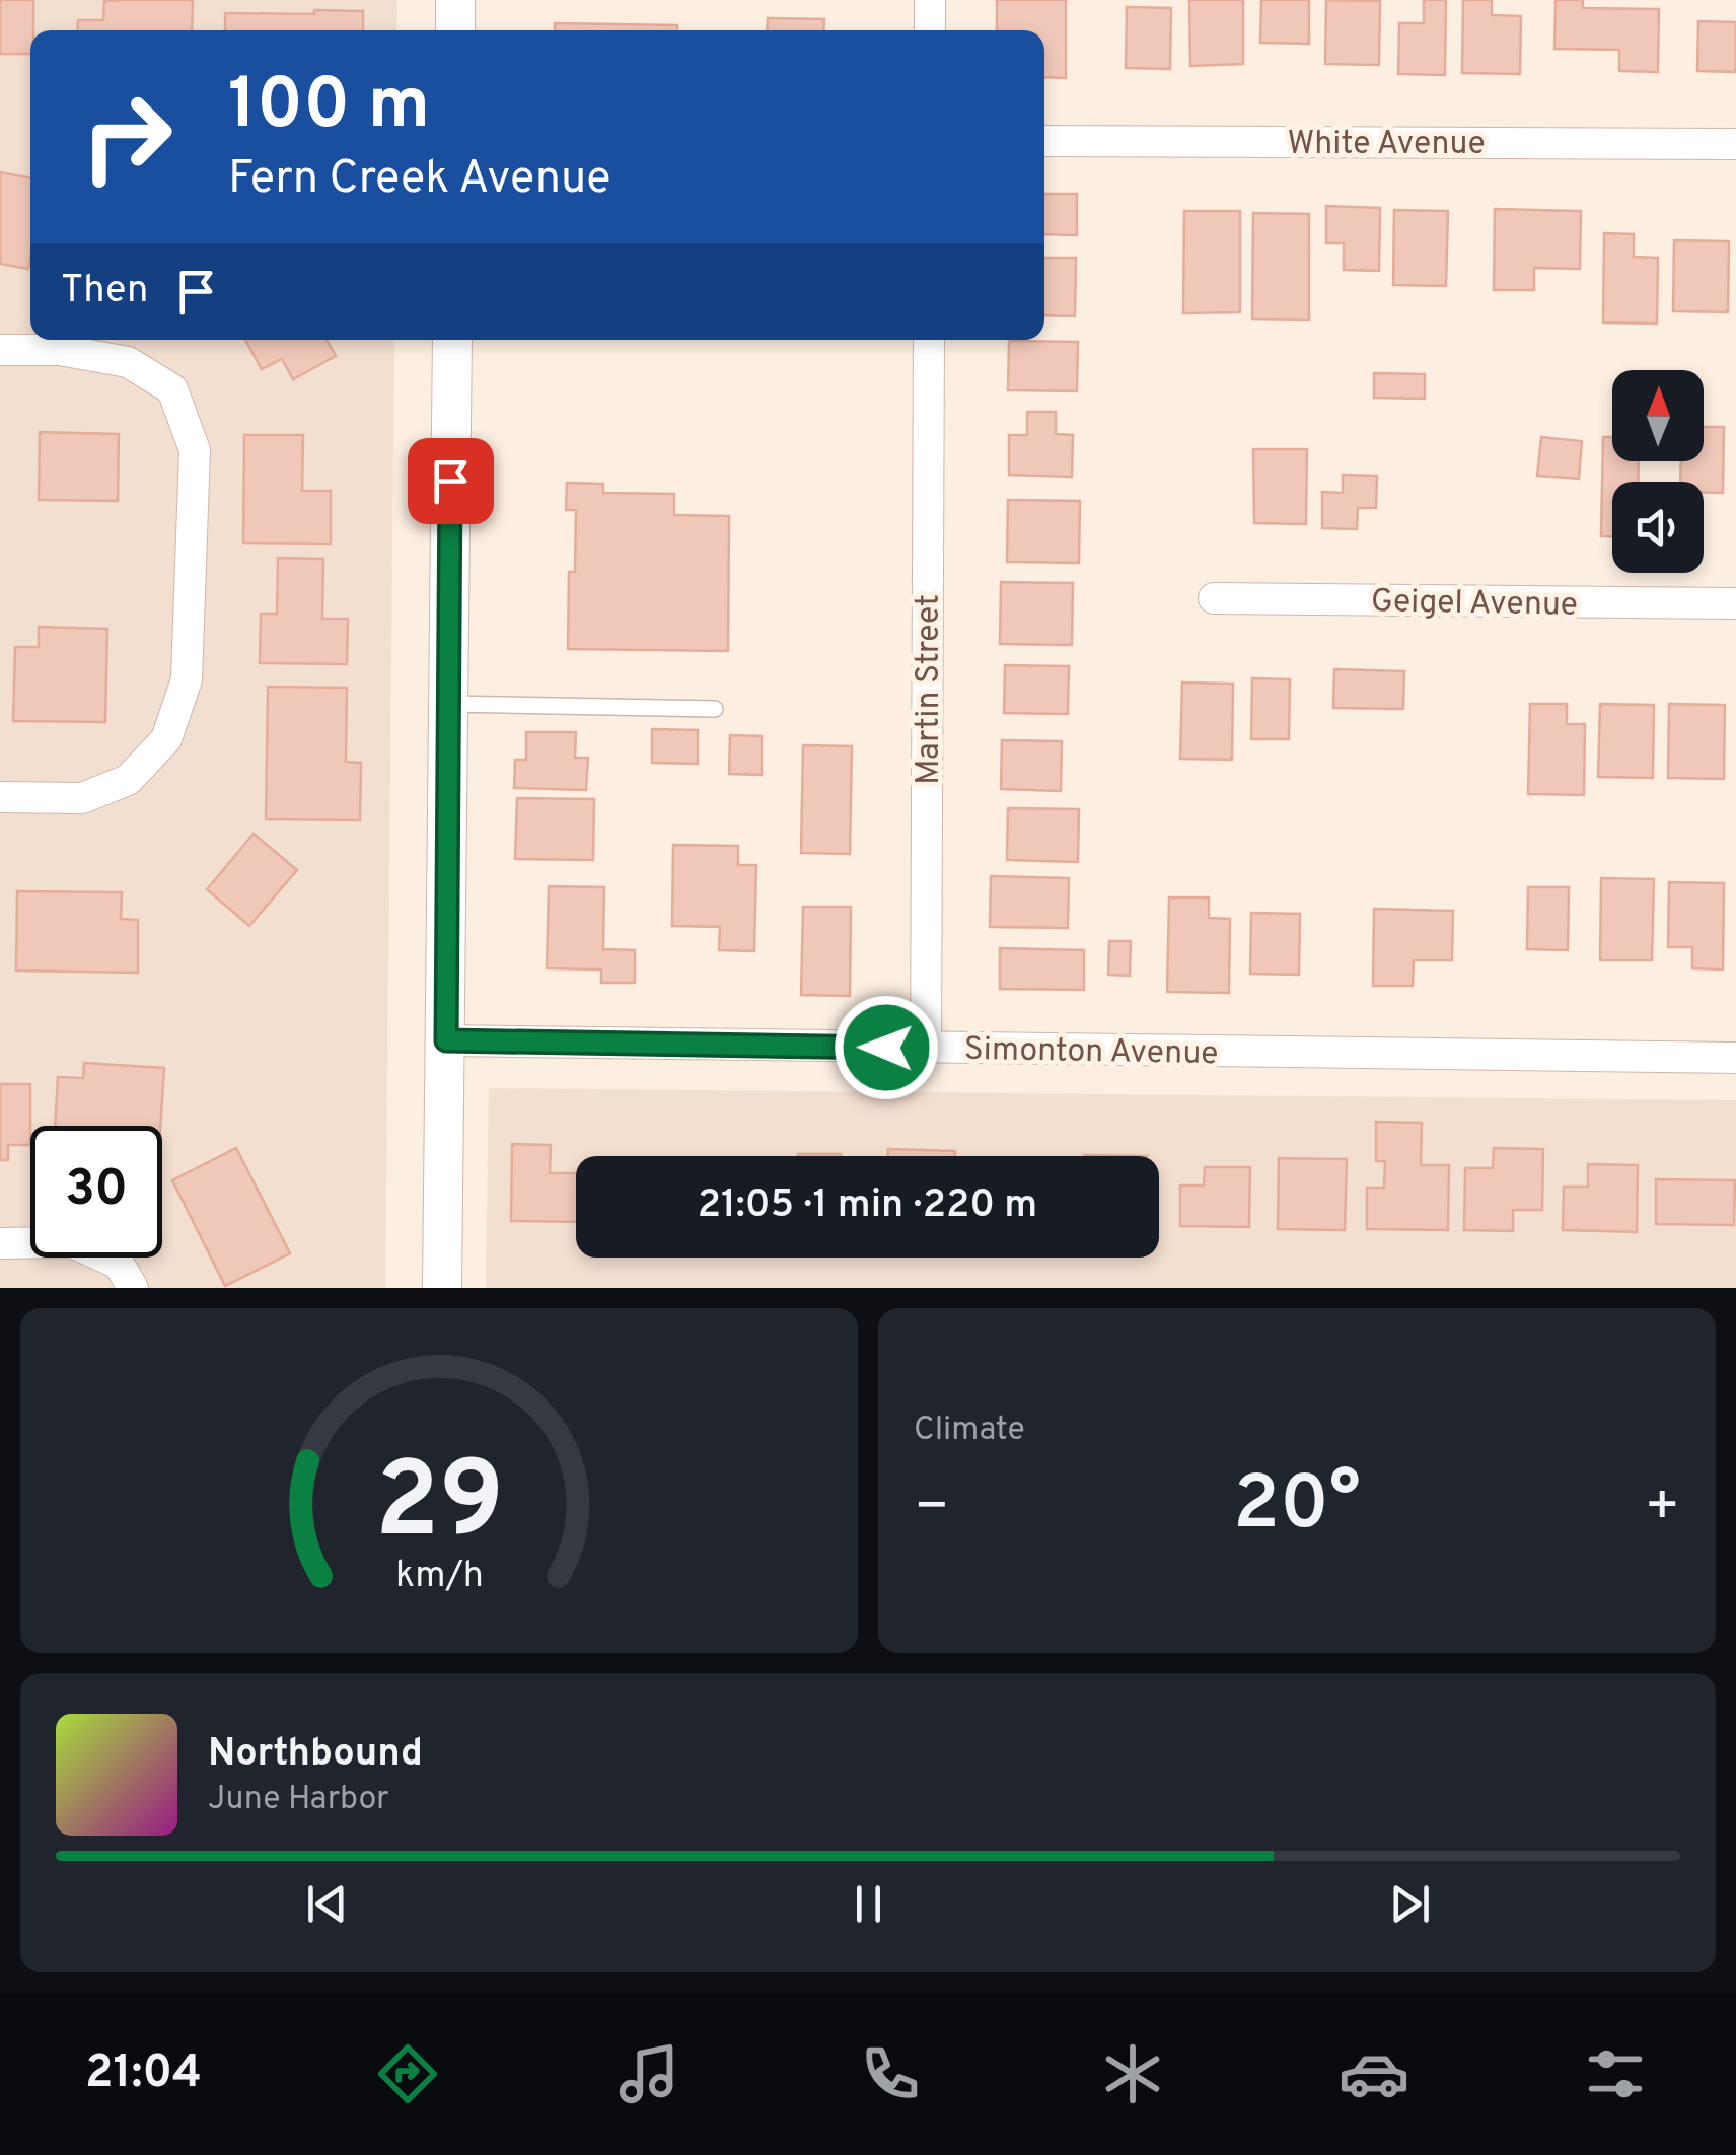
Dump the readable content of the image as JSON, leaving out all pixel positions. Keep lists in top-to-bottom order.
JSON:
{
  "streets": {
    "street": [
      "White Avenue",
      "Geigel Avenue",
      "Martin Street",
      "Simonton Avenue"
    ]
  },
  "crossings": [
    ["Martin Street", "Simonton Avenue"]
  ],
  "north": "top",
  "page": {
    "turn": ["100 m", "Fern Creek Avenue"],
    "then": "Then",
    "limit": "30",
    "trip": "21:05 · 1 min · 220 m",
    "tile": "Climate",
    "heat": ["−", "20°", "+"],
    "song": ["Northbound", "June Harbor"],
    "tabs": "21:04",
    "gauge": ["29", "km/h"]
  }
}
